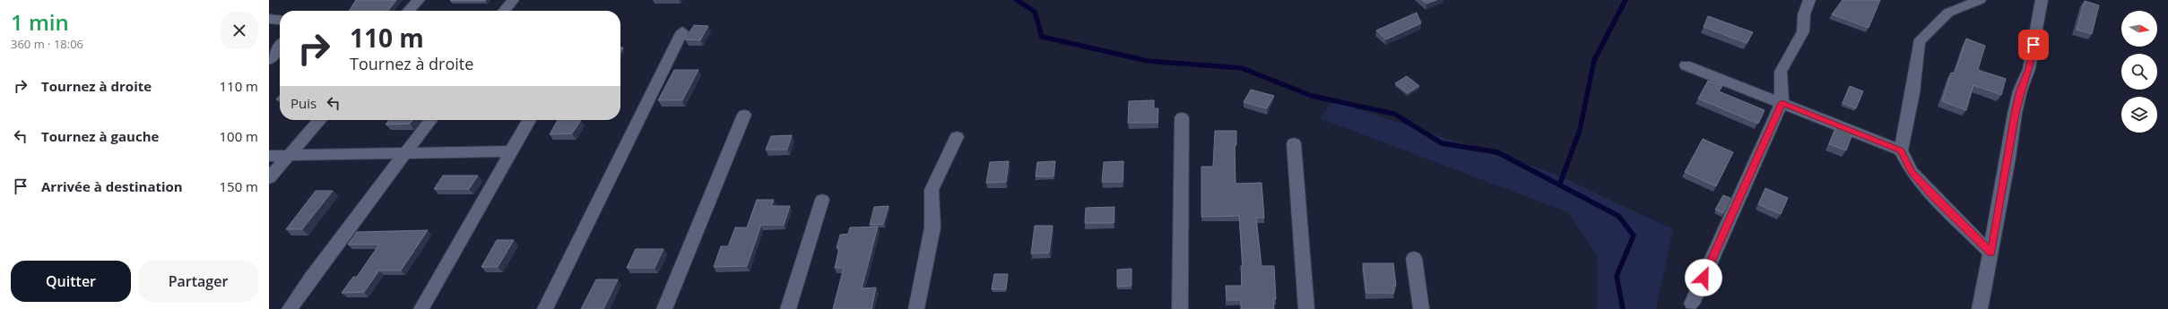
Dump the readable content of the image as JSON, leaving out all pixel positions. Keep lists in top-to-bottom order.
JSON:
{
  "north": "right",
  "page": {
    "heading": ["1 min", "360 m · 18:06"],
    "turn": ["110 m", "Tournez à droite"],
    "list": [
      {
        "name": "Tournez à droite",
        "value": "110 m"
      },
      {
        "name": "Tournez à gauche",
        "value": "100 m"
      },
      {
        "name": "Arrivée à destination",
        "value": "150 m"
      }
    ],
    "then": "Puis",
    "buttons": ["Quitter", "Partager"]
  }
}
